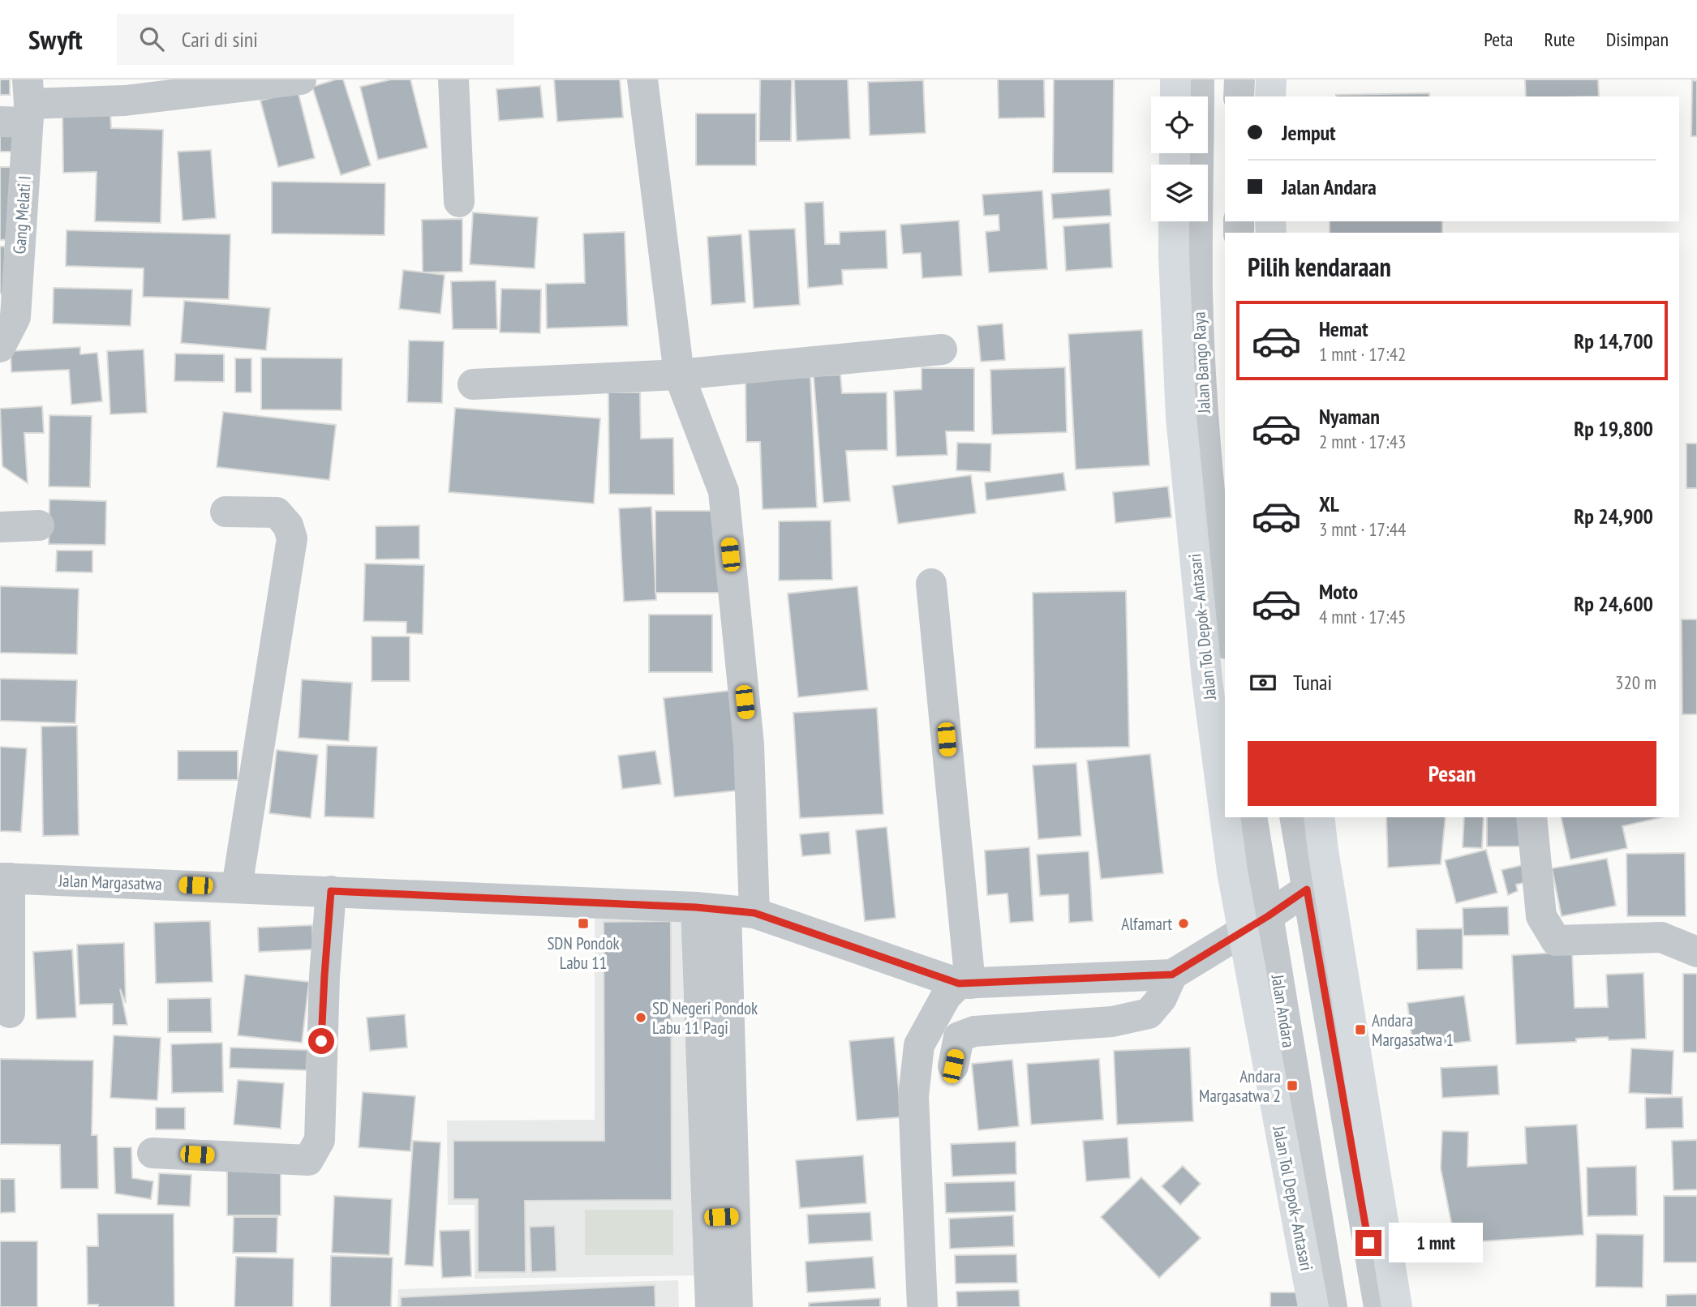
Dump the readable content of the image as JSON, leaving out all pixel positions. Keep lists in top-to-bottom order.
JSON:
{
  "streets": {
    "highway": ["Jalan Tol Depok–Antasari"],
    "street": [
      "Gang Melati I",
      "Jalan Bango Raya",
      "Jalan Margasatwa",
      "Jalan Andara"
    ]
  },
  "crossings": [
    ["Jalan Margasatwa", "Jalan Andara"]
  ],
  "places": {
    "transit": ["SDN Pondok Labu 11", "Andara Margasatwa 1", "Andara Margasatwa 2"],
    "other": ["Alfamart", "SD Negeri Pondok Labu 11 Pagi"]
  },
  "page": {
    "header": "Swyft",
    "search": "Cari di sini",
    "nav": ["Peta", "Rute", "Disimpan"],
    "banner": ["Jemput", "Jalan Andara"],
    "heading": "Pilih kendaraan",
    "list": [
      {
        "name": "Hemat",
        "note": "1 mnt · 17:42",
        "value": "Rp 14,700"
      },
      {
        "name": "Nyaman",
        "note": "2 mnt · 17:43",
        "value": "Rp 19,800"
      },
      {
        "name": "XL",
        "note": "3 mnt · 17:44",
        "value": "Rp 24,900"
      },
      {
        "name": "Moto",
        "note": "4 mnt · 17:45",
        "value": "Rp 24,600"
      }
    ],
    "pay": ["Tunai", "320 m"],
    "buttons": "Pesan",
    "bubble": "1 mnt"
  }
}
